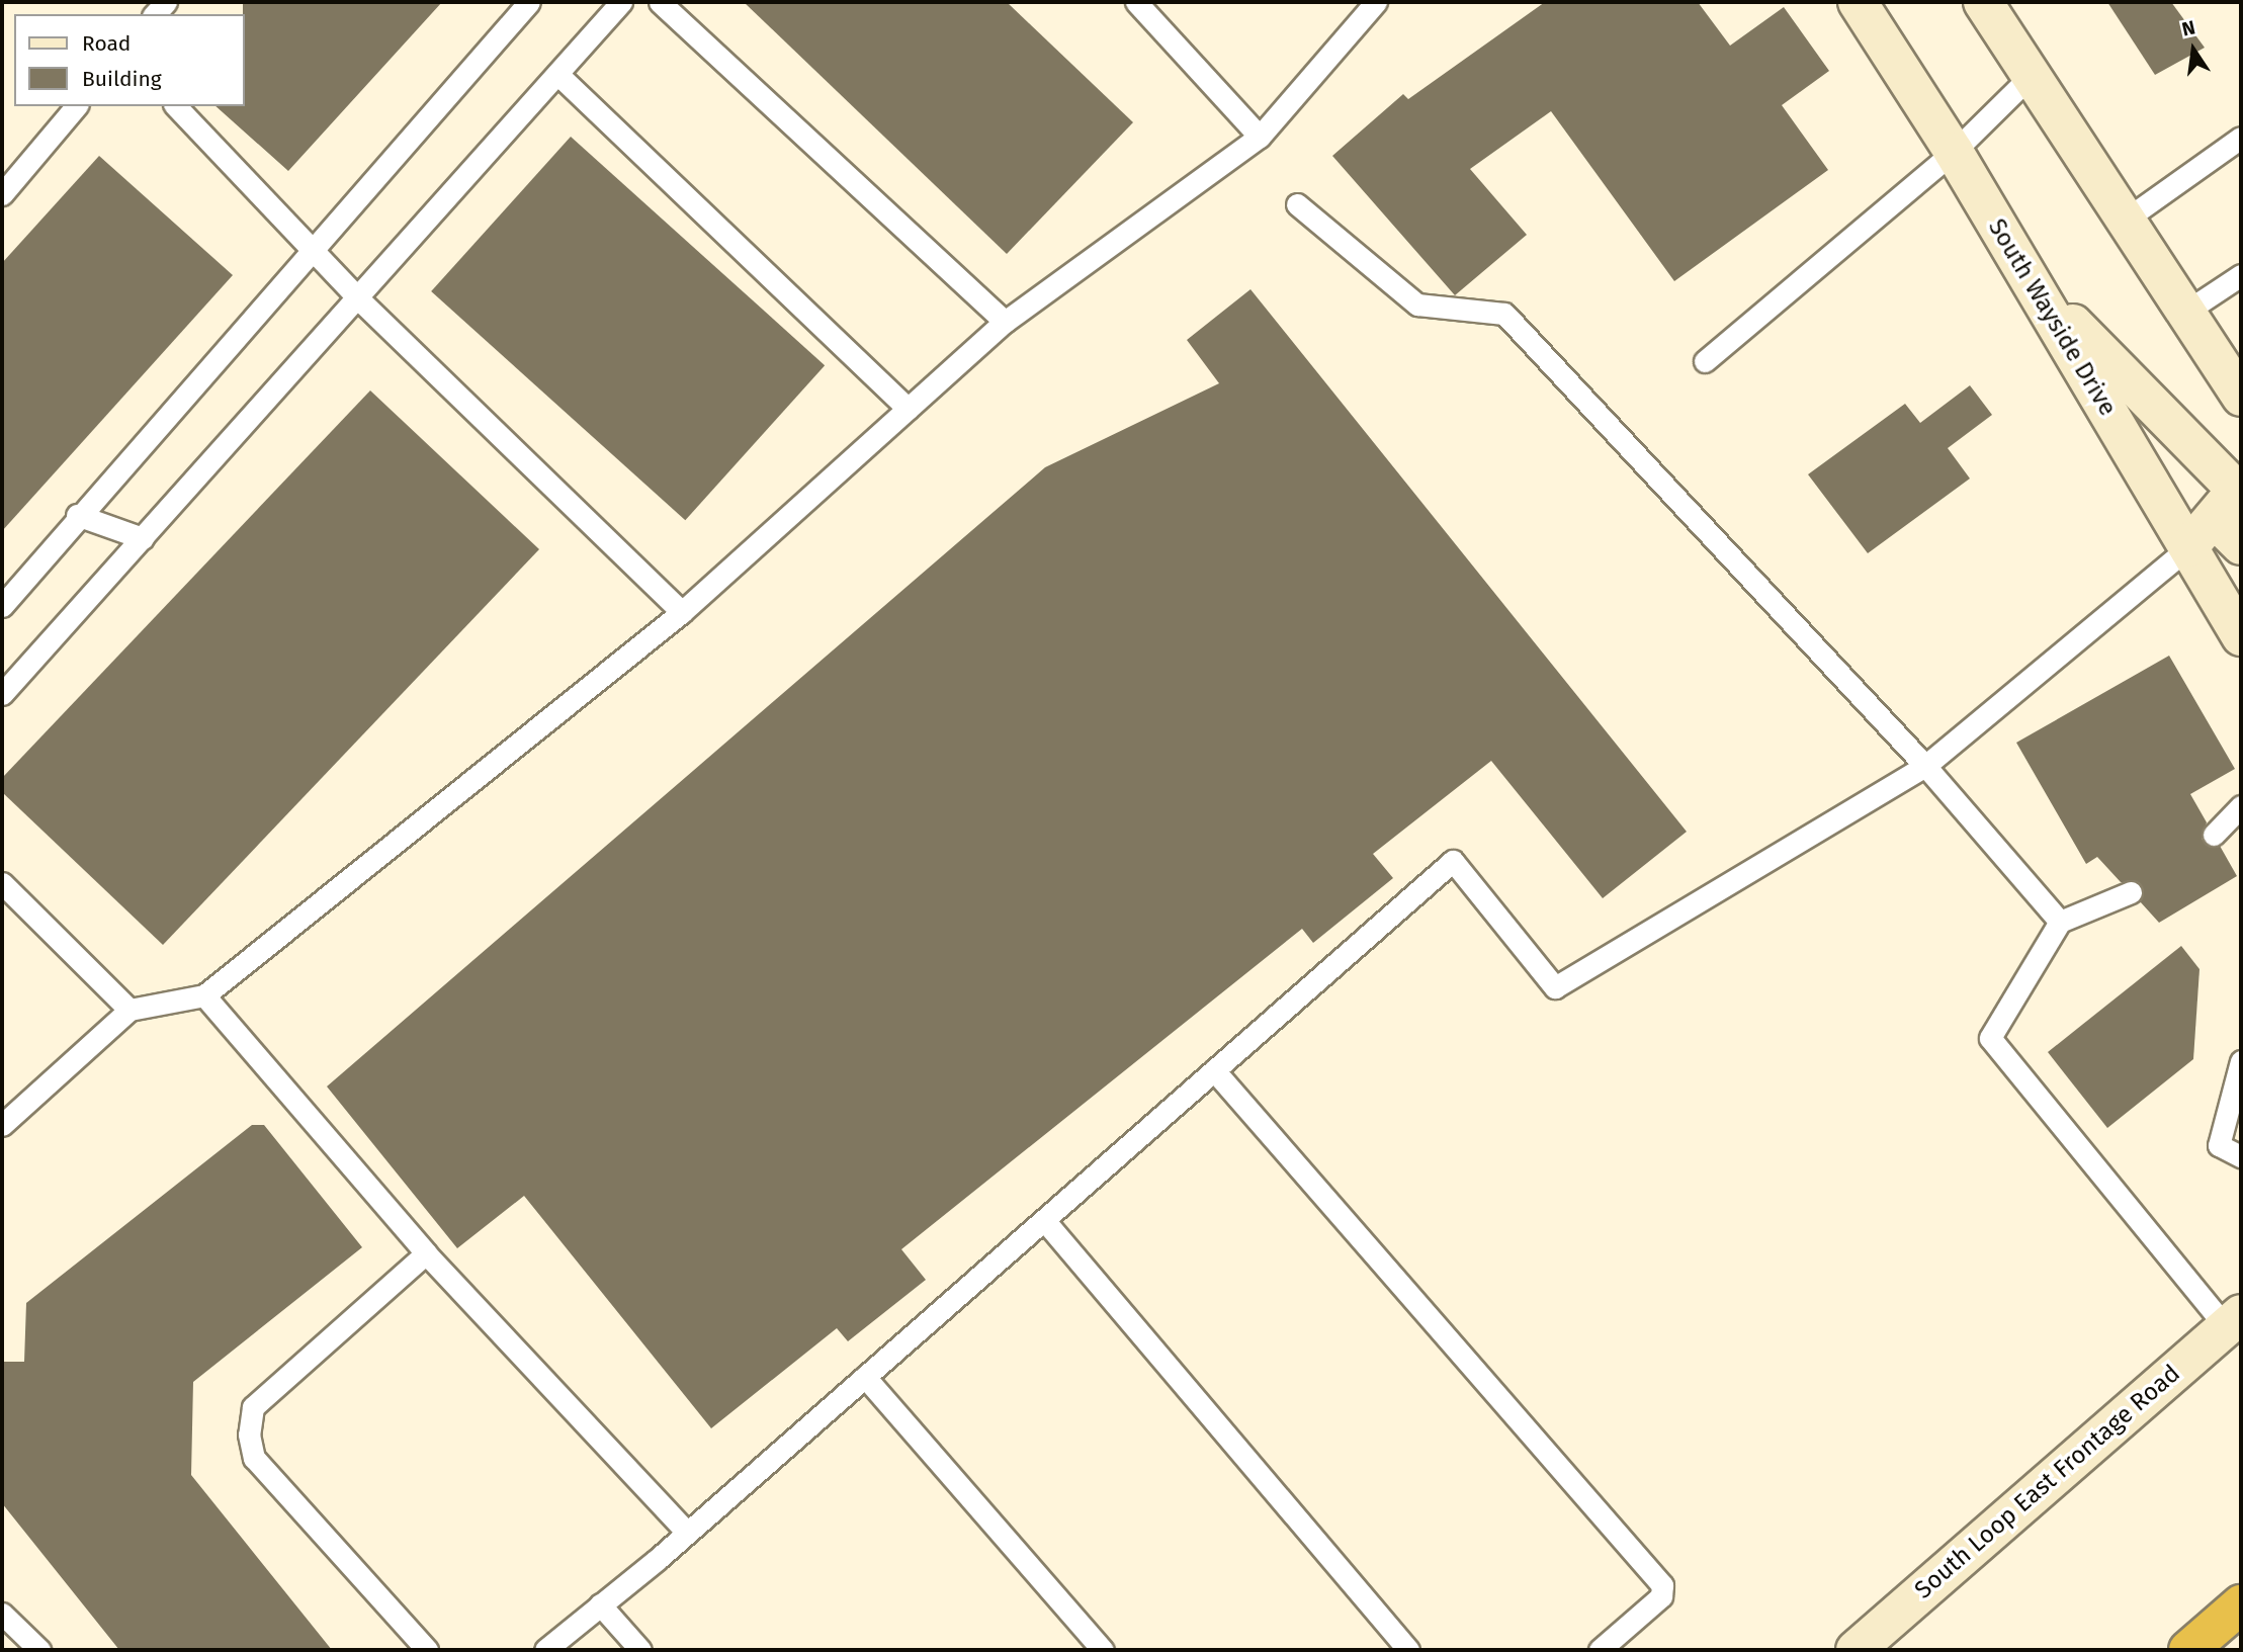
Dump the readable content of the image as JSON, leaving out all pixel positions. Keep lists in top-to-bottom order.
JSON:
{
  "streets": {
    "main road": ["South Wayside Drive", "South Loop East Frontage Road"]
  },
  "legend": ["Road", "Building"],
  "north": "top"
}
